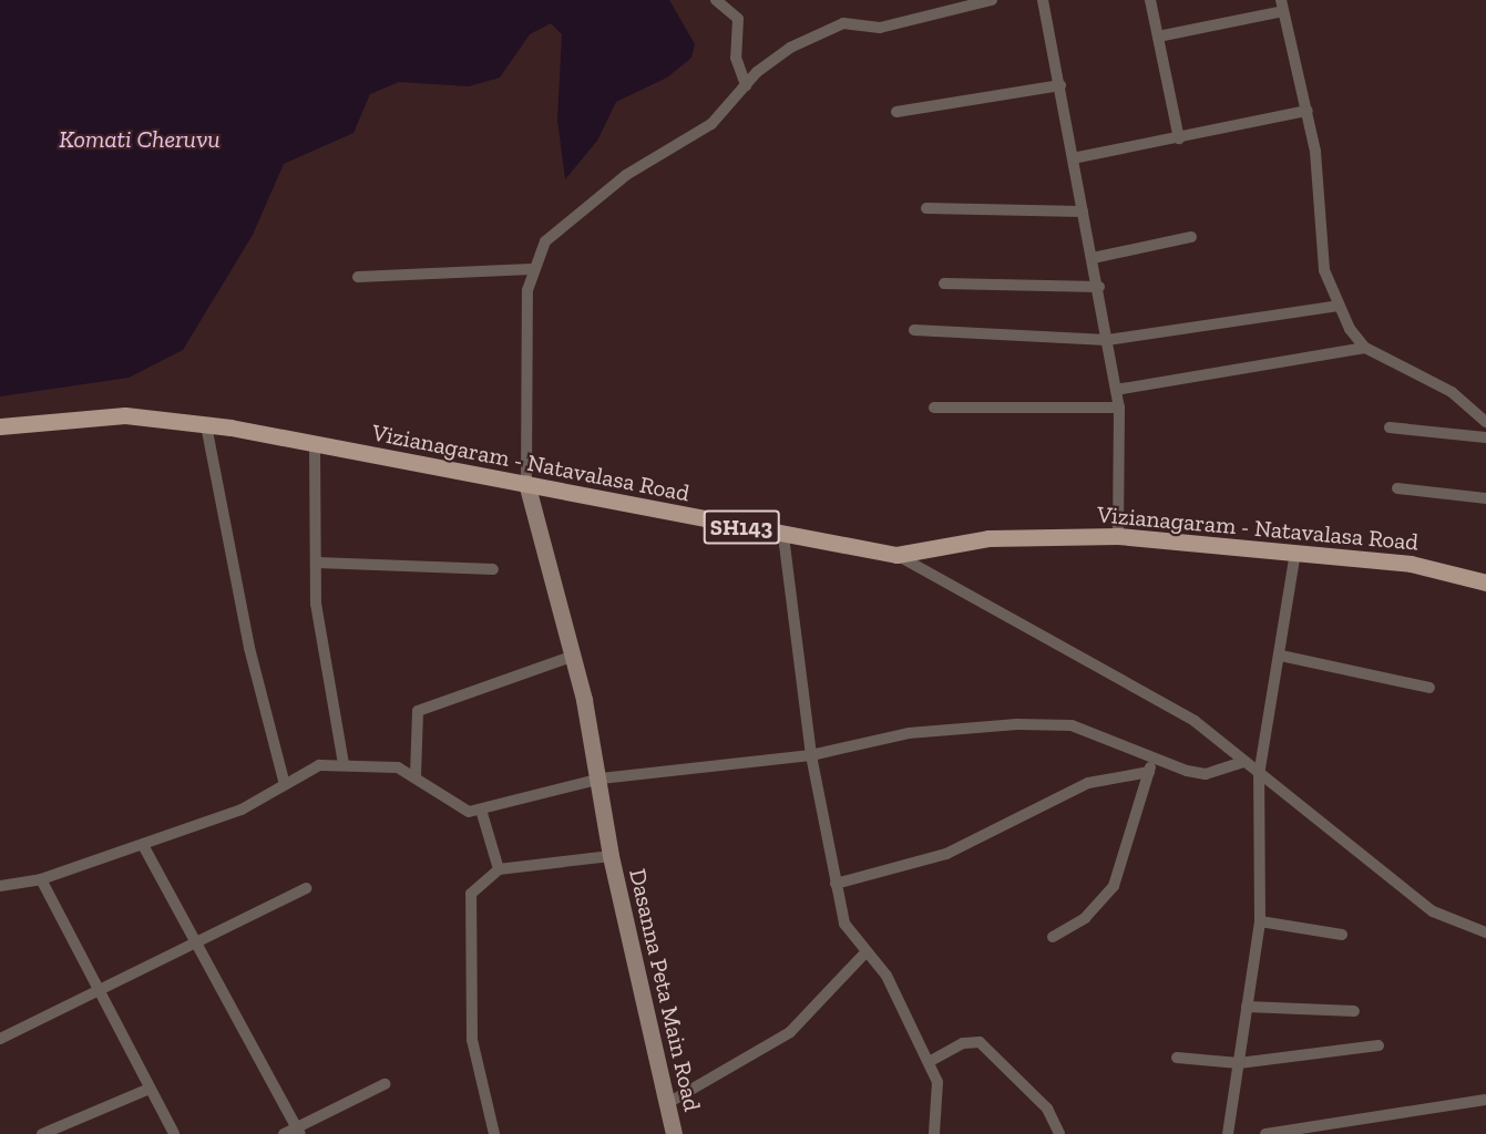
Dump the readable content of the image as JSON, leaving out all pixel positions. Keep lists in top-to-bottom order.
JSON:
{
  "streets": {
    "main road": ["Vizianagaram - Natavalasa Road", "SH143"],
    "street": ["Dasanna Peta Main Road"]
  },
  "crossings": [
    ["Vizianagaram - Natavalasa Road", "Dasanna Peta Main Road"]
  ],
  "water": ["Komati Cheruvu"]
}
